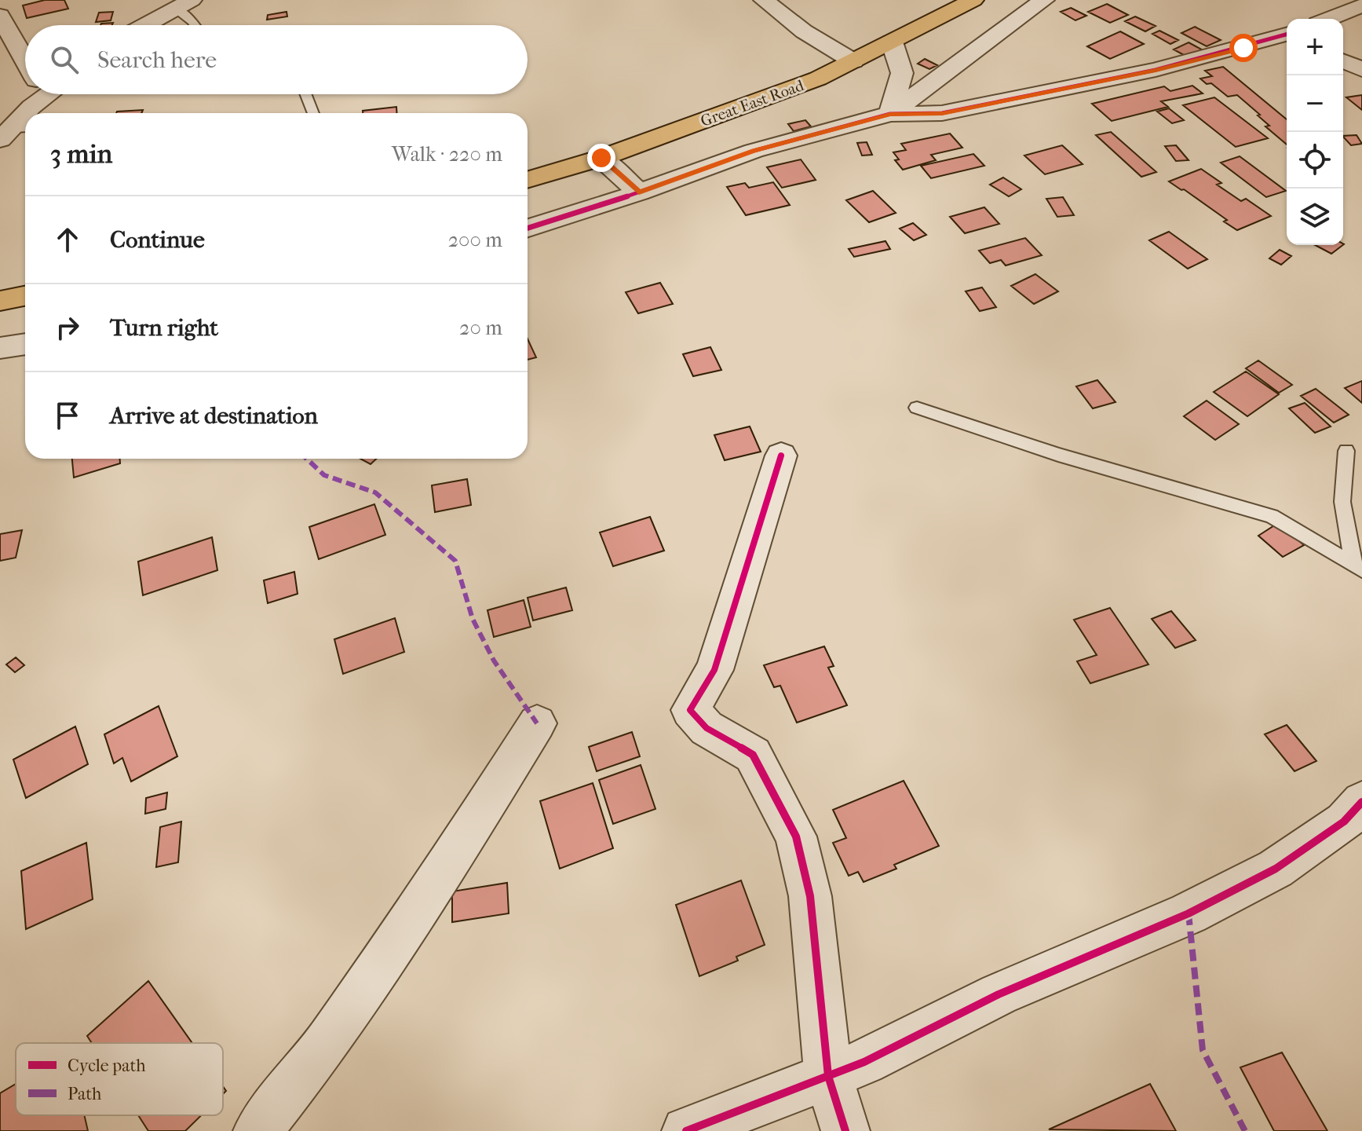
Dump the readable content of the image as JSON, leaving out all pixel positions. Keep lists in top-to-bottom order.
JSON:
{
  "streets": {
    "highway": ["Great East Road"]
  },
  "legend": ["Cycle path", "Path"],
  "page": {
    "map_buttons": ["+", "−"],
    "search": "Search here",
    "heading": ["3 min", "Walk · 220 m"],
    "list": [
      ["Continue", "200 m"],
      ["Turn right", "20 m"],
      "Arrive at destination"
    ]
  }
}
